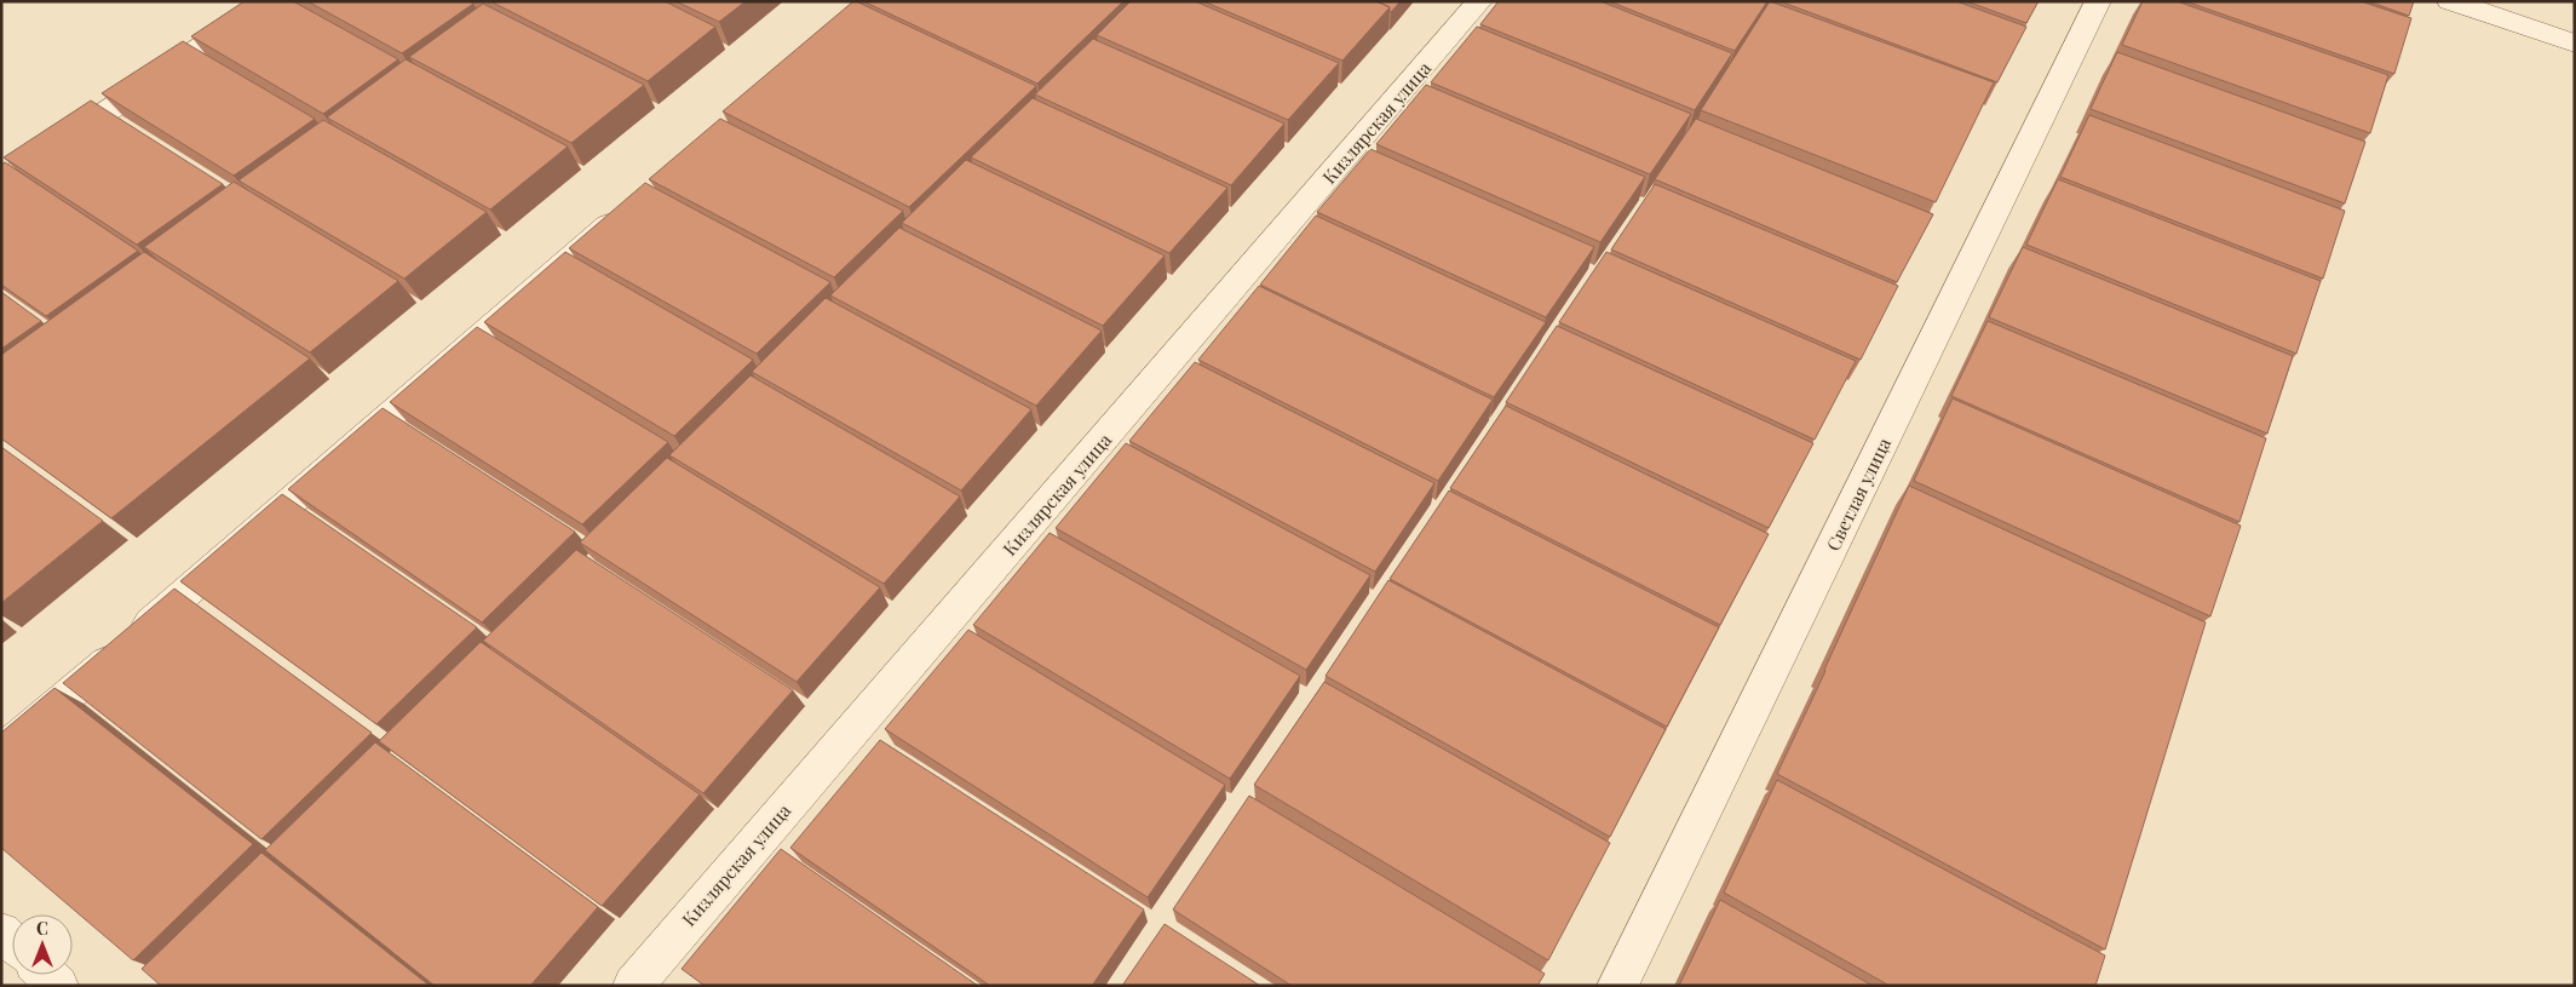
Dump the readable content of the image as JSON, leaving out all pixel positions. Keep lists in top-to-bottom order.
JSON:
{
  "streets": {
    "street": ["Кизлярская улица", "Светлая улица"]
  },
  "north": "top"
}
